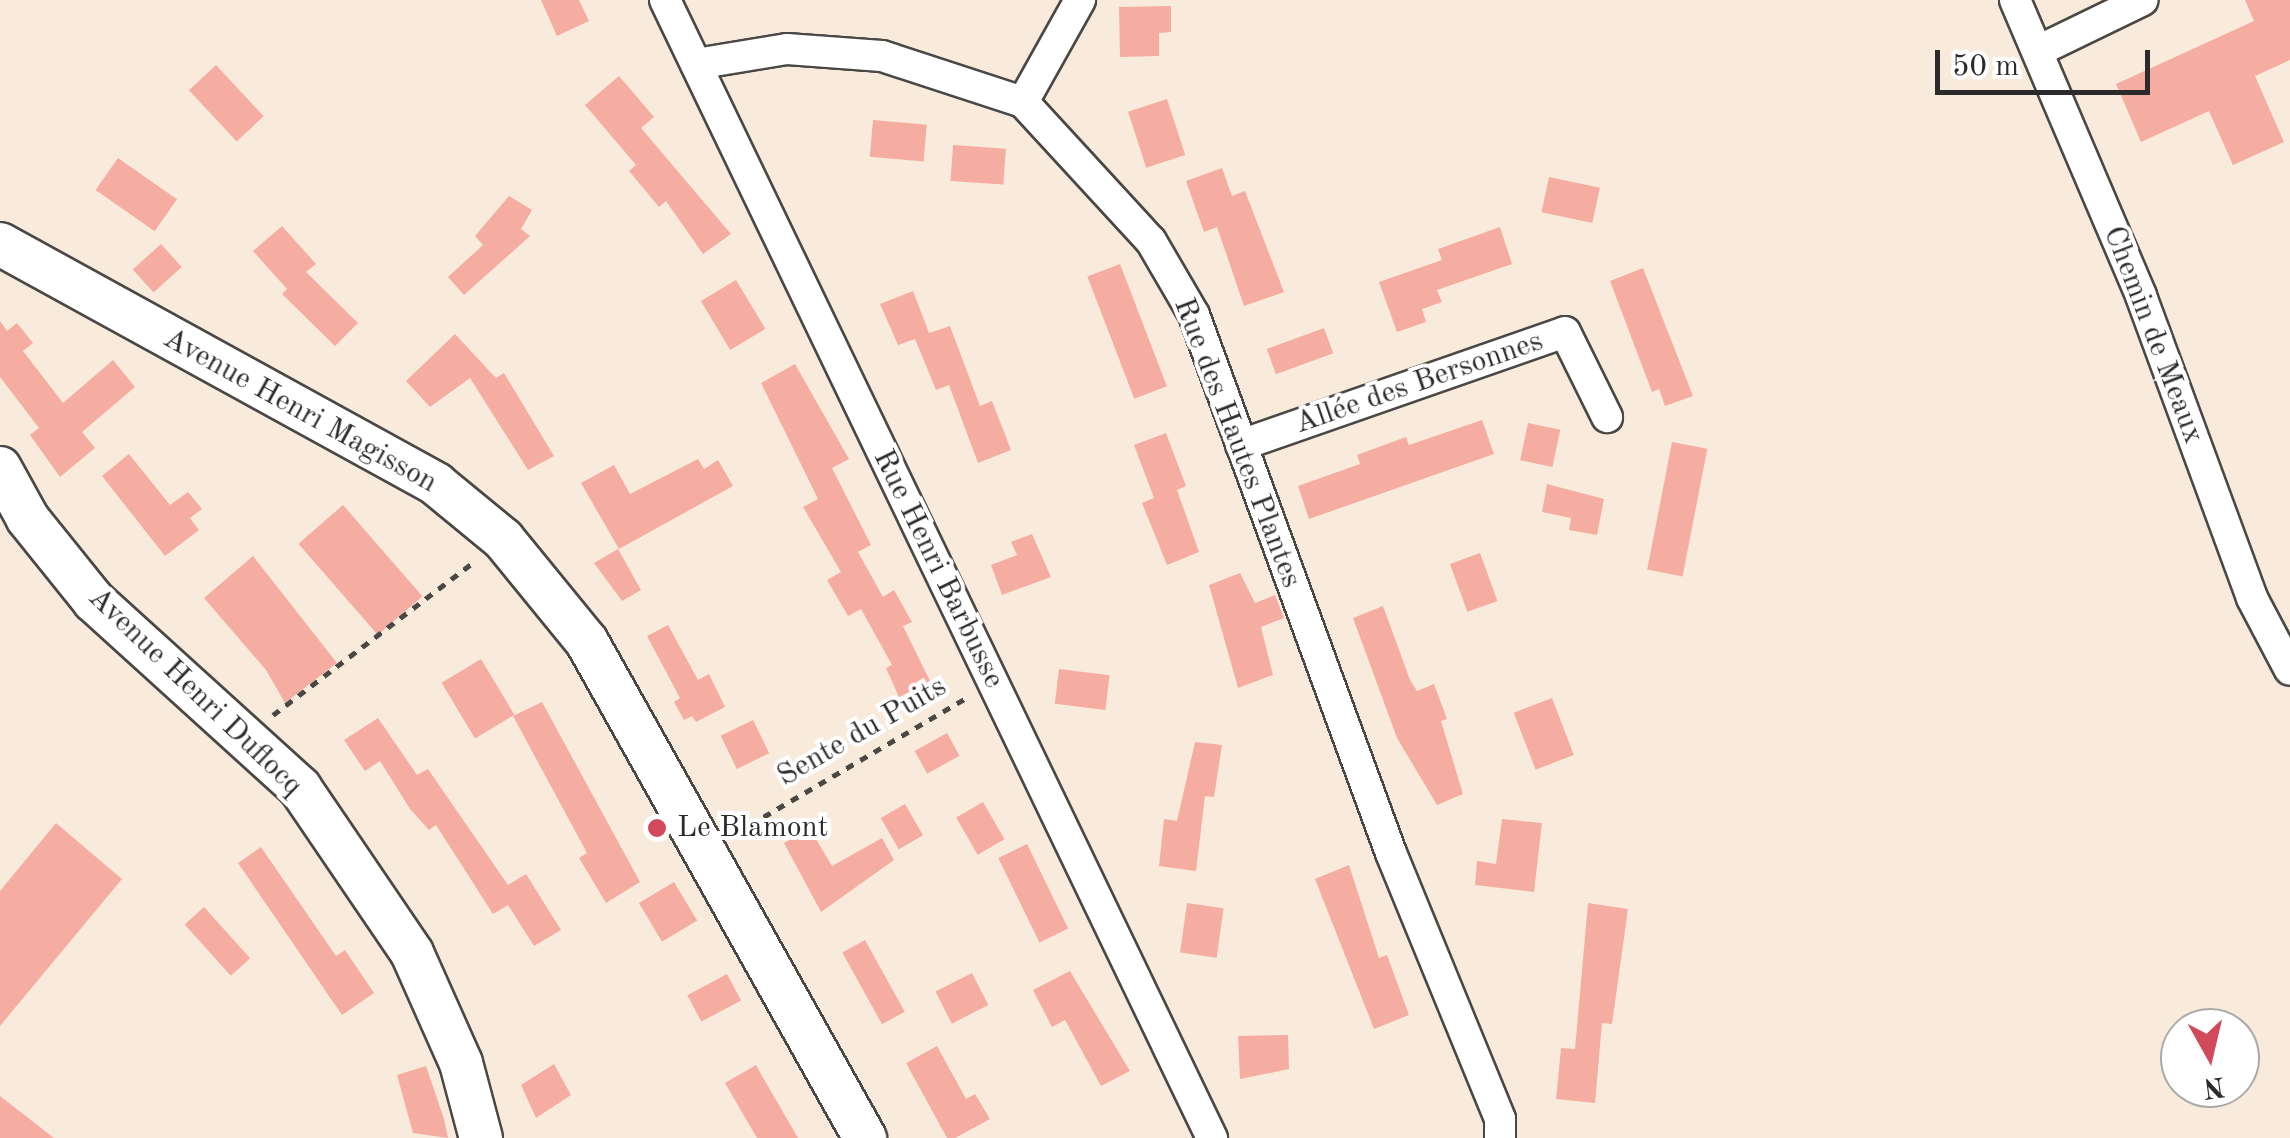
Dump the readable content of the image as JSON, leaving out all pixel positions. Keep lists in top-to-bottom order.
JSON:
{
  "streets": {
    "main road": ["Avenue Henri Magisson", "Avenue Henri Duflocq"],
    "street": [
      "Chemin de Meaux",
      "Allée des Bersonnes",
      "Rue des Hautes Plantes",
      "Rue Henri Barbusse"
    ],
    "path": ["Sente du Puits"]
  },
  "crossings": [
    ["Allée des Bersonnes", "Rue des Hautes Plantes"],
    ["Avenue Henri Magisson", "Sente du Puits"],
    ["Rue des Hautes Plantes", "Rue Henri Barbusse"],
    ["Rue Henri Barbusse", "Sente du Puits"]
  ],
  "places": ["Le Blamont"],
  "scale_bar": "50 m",
  "north": "bottom"
}
